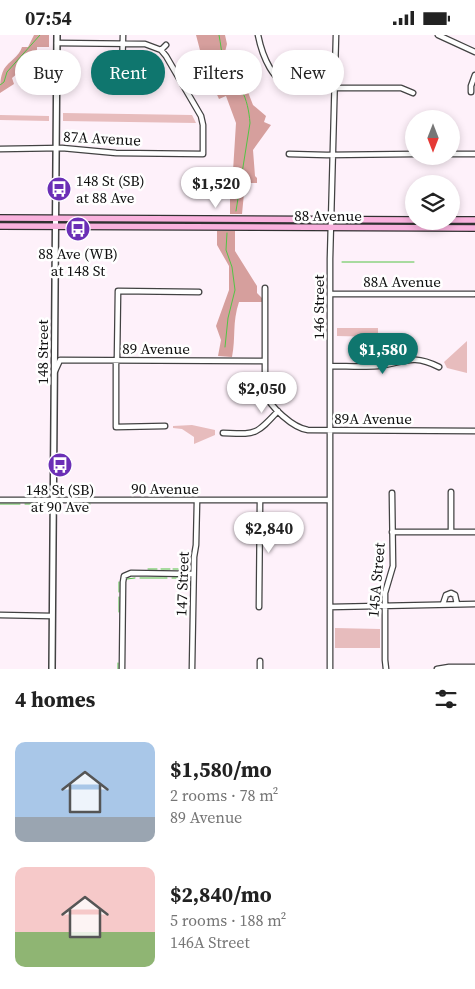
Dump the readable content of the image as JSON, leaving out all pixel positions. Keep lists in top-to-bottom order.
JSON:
{
  "streets": {
    "main road": ["88 Avenue"],
    "street": [
      "87A Avenue",
      "88A Avenue",
      "146 Street",
      "89 Avenue",
      "148 Street",
      "89A Avenue",
      "90 Avenue",
      "145A Street",
      "147 Street"
    ]
  },
  "crossings": [
    ["87A Avenue", "148 Street"],
    ["88 Avenue", "146 Street"],
    ["88 Avenue", "148 Street"],
    ["88A Avenue", "146 Street"],
    ["146 Street", "89A Avenue"],
    ["146 Street", "90 Avenue"],
    ["89 Avenue", "148 Street"],
    ["89 Avenue", "89A Avenue"],
    ["148 Street", "90 Avenue"],
    ["90 Avenue", "147 Street"]
  ],
  "places": {
    "bus stop": ["148 St (SB) at 88 Ave", "88 Ave (WB) at 148 St", "148 St (SB) at 90 Ave"]
  },
  "north": "bottom",
  "page": {
    "status": "07:54",
    "chip": [
      "Buy",
      "Rent",
      "Filters",
      "New"
    ],
    "price": [
      "$1,520",
      "$1,580",
      "$2,050",
      "$2,840"
    ],
    "heading": "4 homes",
    "list": [
      {
        "name": "$1,580/mo",
        "note": "2 rooms · 78 m² · 89 Avenue"
      },
      {
        "name": "$2,840/mo",
        "note": "5 rooms · 188 m² · 146A Street"
      }
    ]
  }
}
